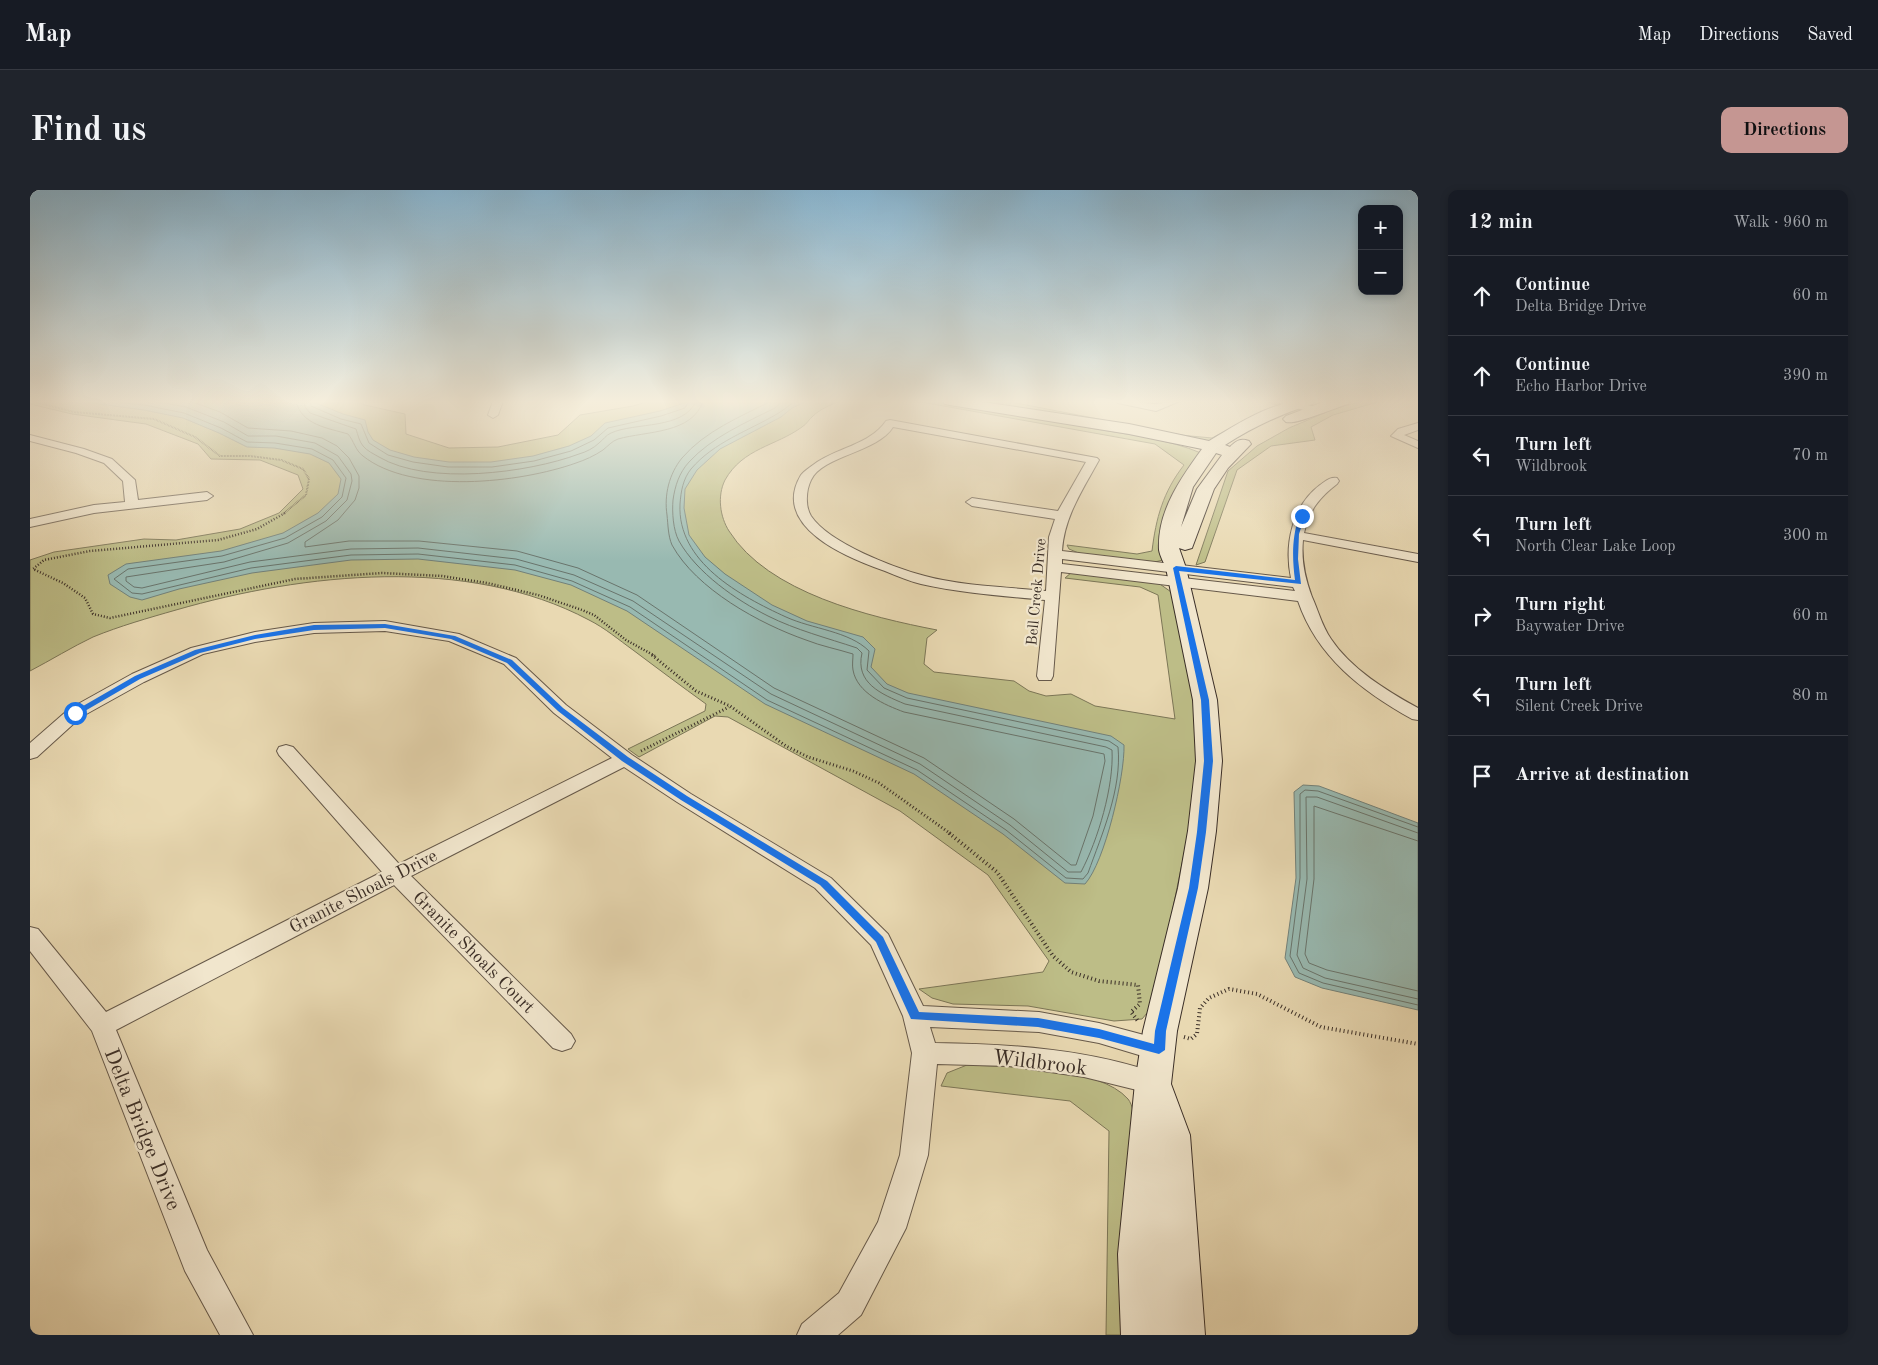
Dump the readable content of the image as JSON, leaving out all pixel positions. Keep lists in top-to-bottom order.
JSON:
{
  "streets": {
    "street": [
      "Bell Creek Drive",
      "Granite Shoals Drive",
      "Granite Shoals Court",
      "Wildbrook",
      "Delta Bridge Drive"
    ]
  },
  "crossings": [
    ["Granite Shoals Drive", "Granite Shoals Court"],
    ["Granite Shoals Drive", "Delta Bridge Drive"]
  ],
  "page": {
    "header": "Map",
    "nav": ["Map", "Directions", "Saved"],
    "buttons": "Directions",
    "title": "Find us",
    "heading": ["12 min", "Walk · 960 m"],
    "map_buttons": ["+", "−"],
    "list": [
      ["Continue", "Delta Bridge Drive", "60 m"],
      ["Continue", "Echo Harbor Drive", "390 m"],
      ["Turn left", "Wildbrook", "70 m"],
      ["Turn left", "North Clear Lake Loop", "300 m"],
      ["Turn right", "Baywater Drive", "60 m"],
      ["Turn left", "Silent Creek Drive", "80 m"],
      "Arrive at destination"
    ]
  }
}
